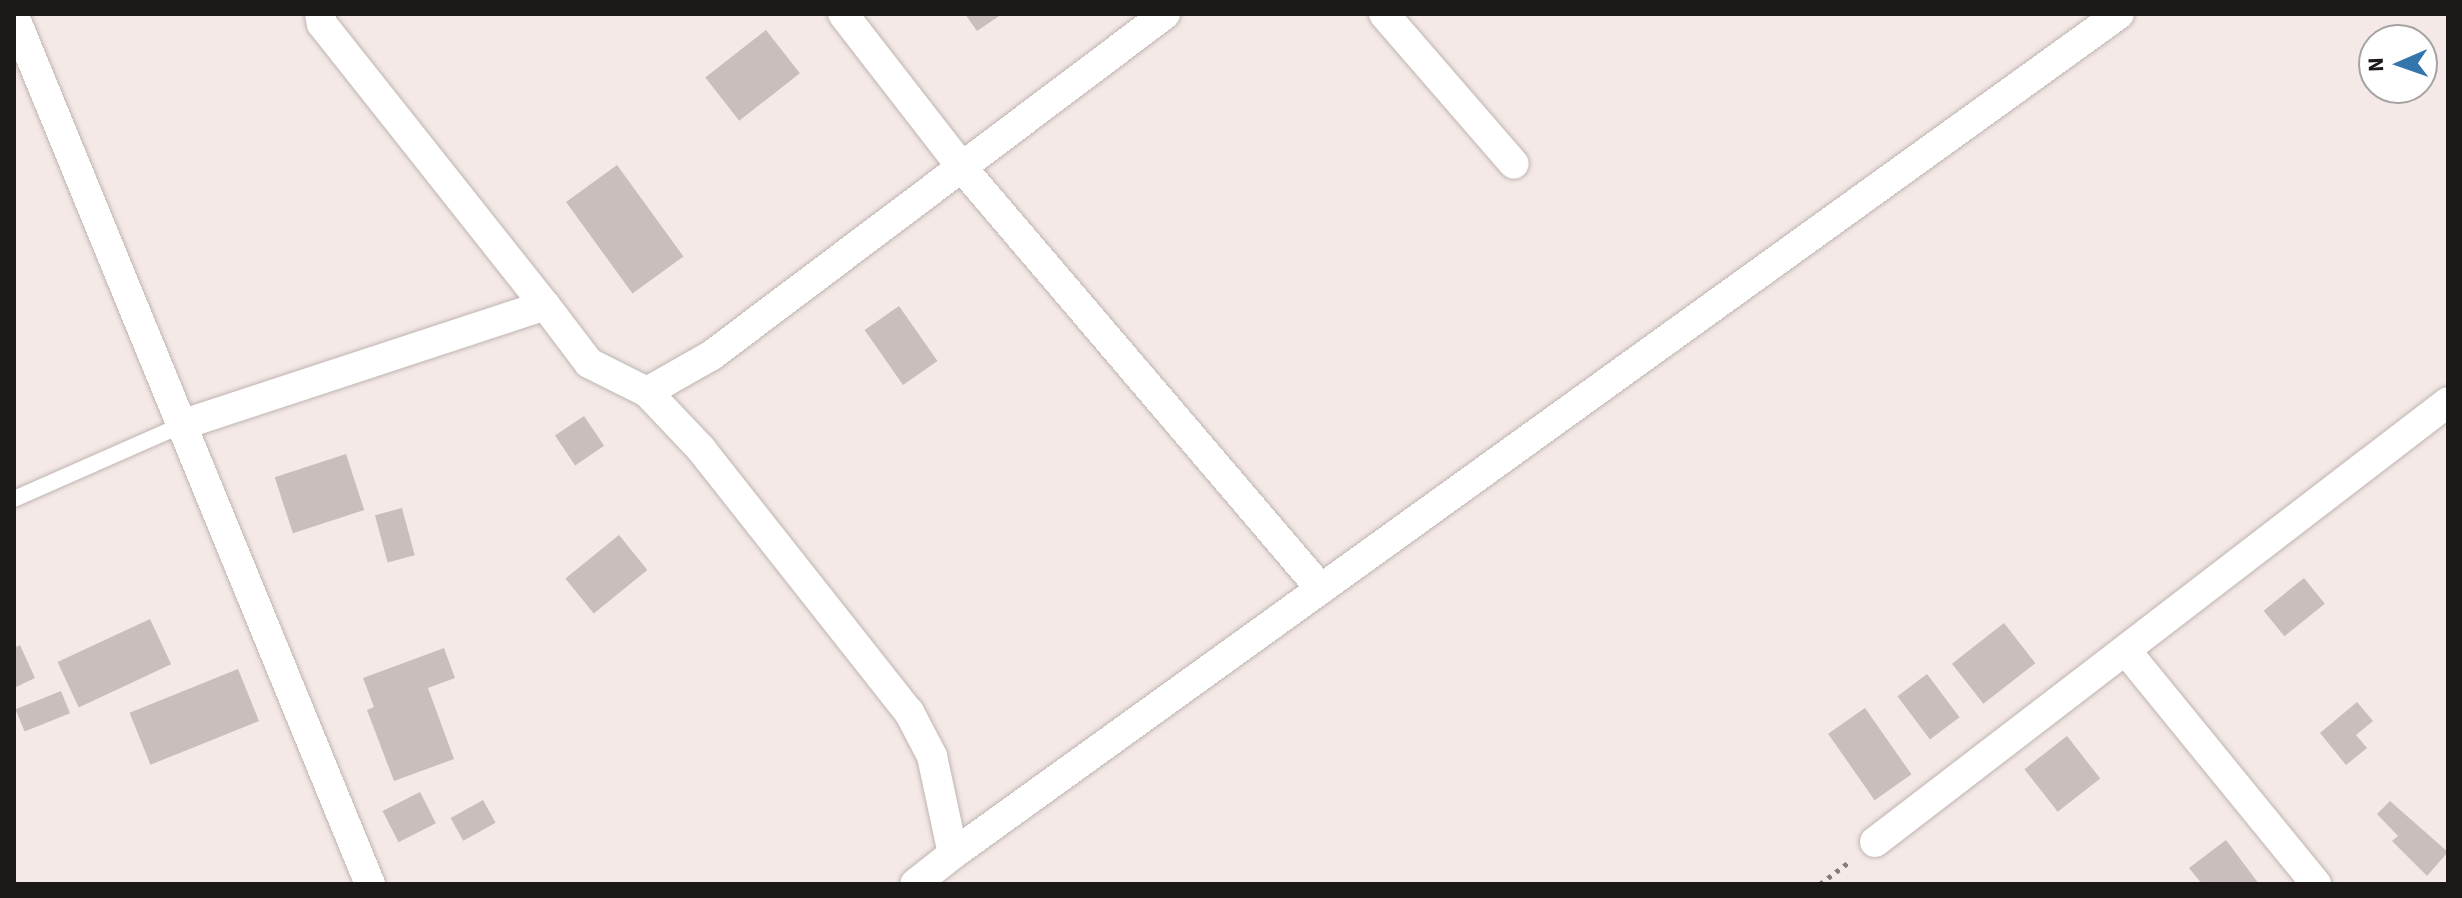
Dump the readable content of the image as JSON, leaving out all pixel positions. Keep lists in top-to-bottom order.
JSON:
{
  "north": "left"
}
